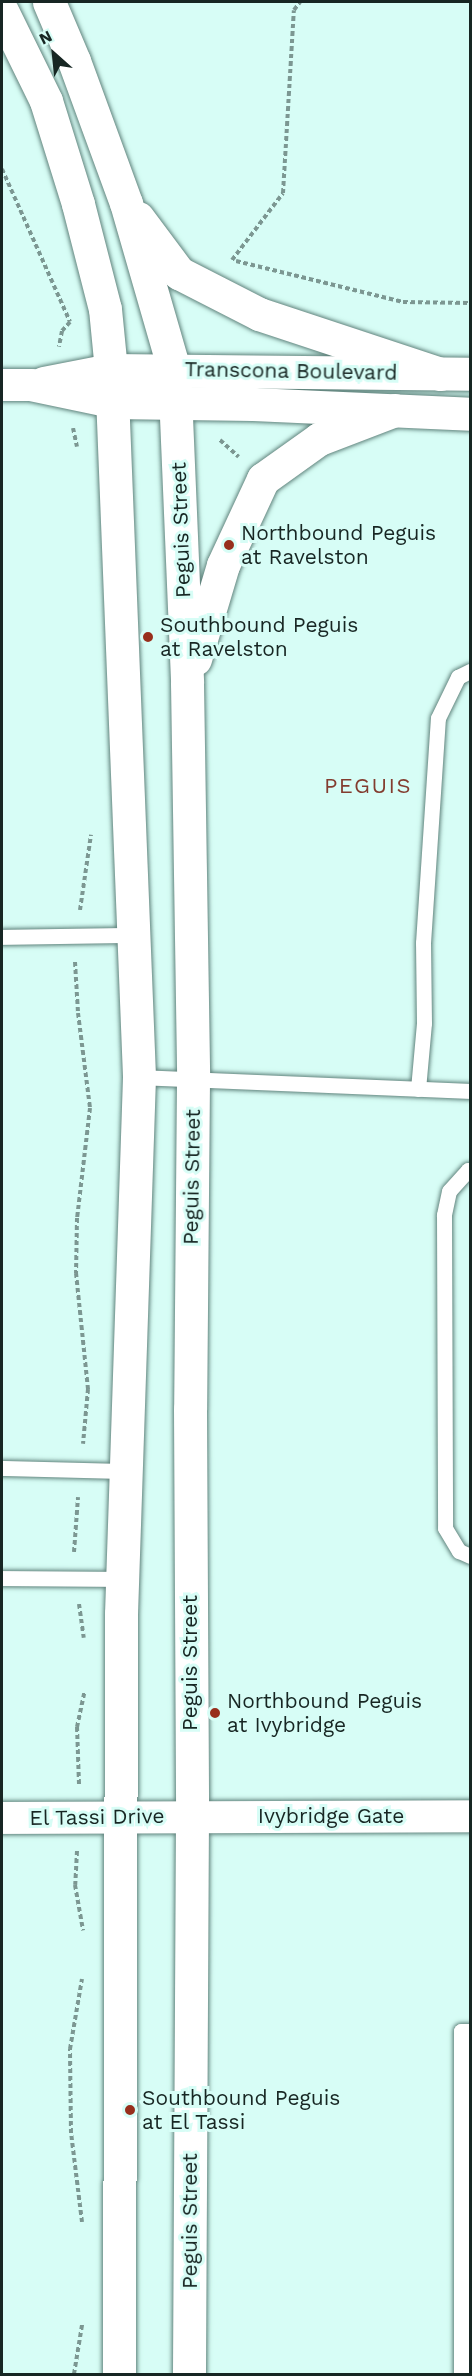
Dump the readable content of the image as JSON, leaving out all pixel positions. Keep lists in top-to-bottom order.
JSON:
{
  "streets": {
    "street": [
      "Transcona Boulevard",
      "Peguis Street",
      "Ivybridge Gate",
      "El Tassi Drive"
    ]
  },
  "crossings": [
    ["Transcona Boulevard", "Peguis Street"],
    ["Peguis Street", "Ivybridge Gate"],
    ["Peguis Street", "El Tassi Drive"],
    ["Ivybridge Gate", "El Tassi Drive"]
  ],
  "districts": ["PEGUIS"],
  "places": [
    "Northbound Peguis at Ravelston",
    "Southbound Peguis at Ravelston",
    "Northbound Peguis at Ivybridge",
    "Southbound Peguis at El Tassi"
  ],
  "north": "top left"
}
